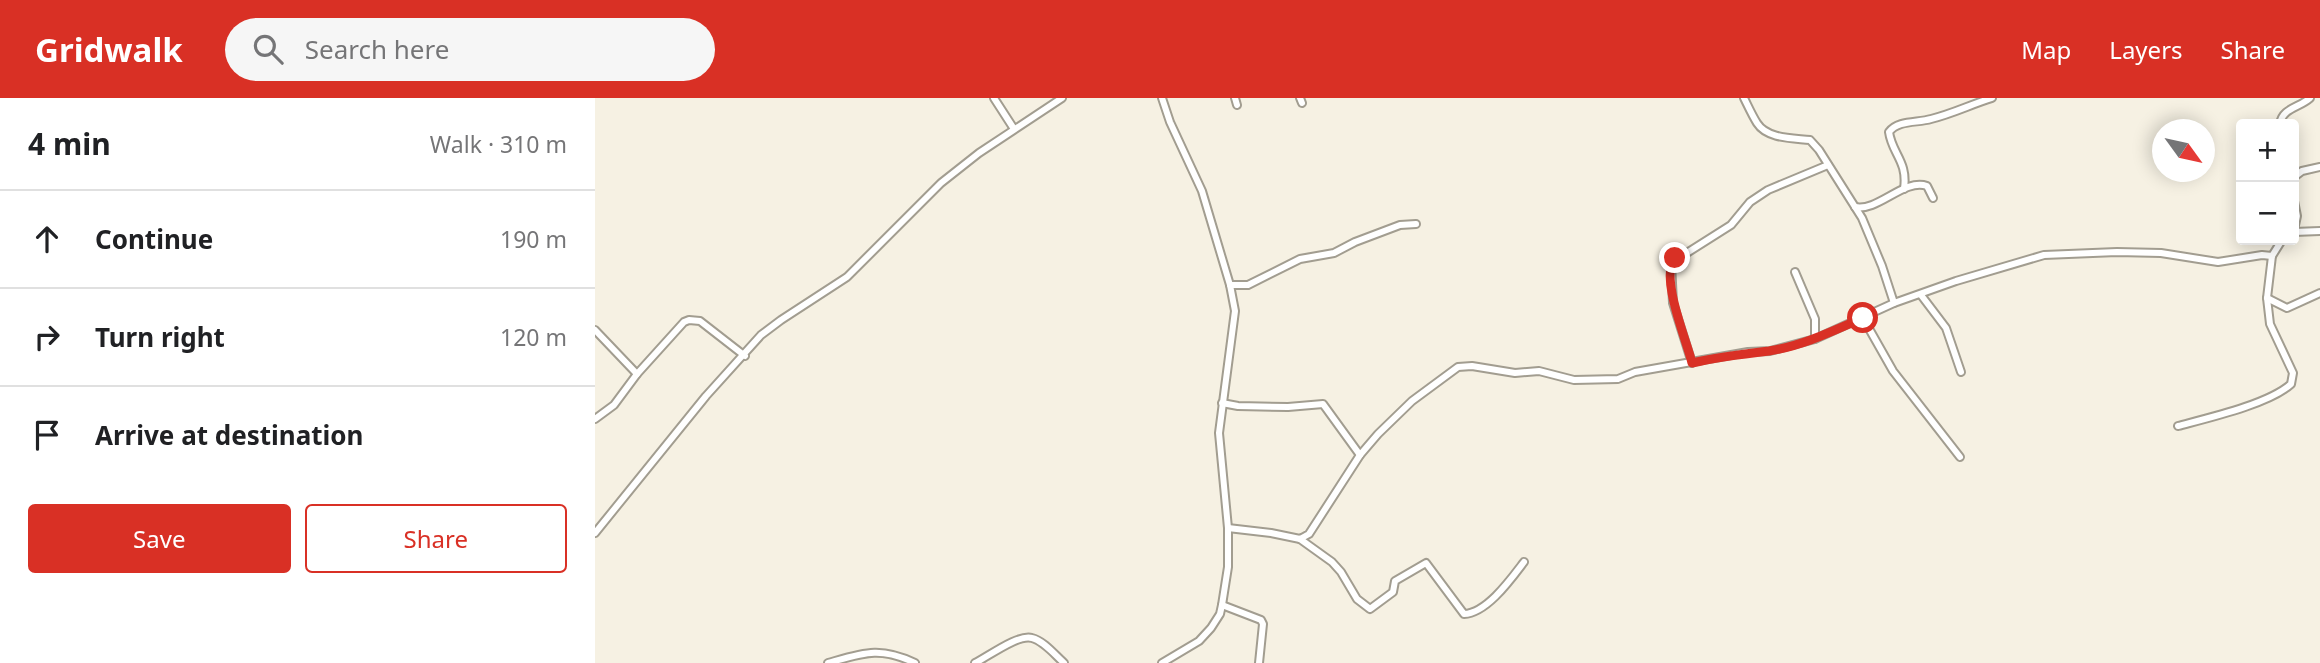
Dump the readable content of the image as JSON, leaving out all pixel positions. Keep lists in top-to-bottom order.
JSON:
{
  "north": "bottom right",
  "page": {
    "header": "Gridwalk",
    "search": "Search here",
    "nav": ["Map", "Layers", "Share"],
    "heading": ["4 min", "Walk · 310 m"],
    "map_buttons": ["+", "−"],
    "list": [
      ["Continue", "190 m"],
      ["Turn right", "120 m"],
      "Arrive at destination"
    ],
    "buttons": ["Save", "Share"]
  }
}
